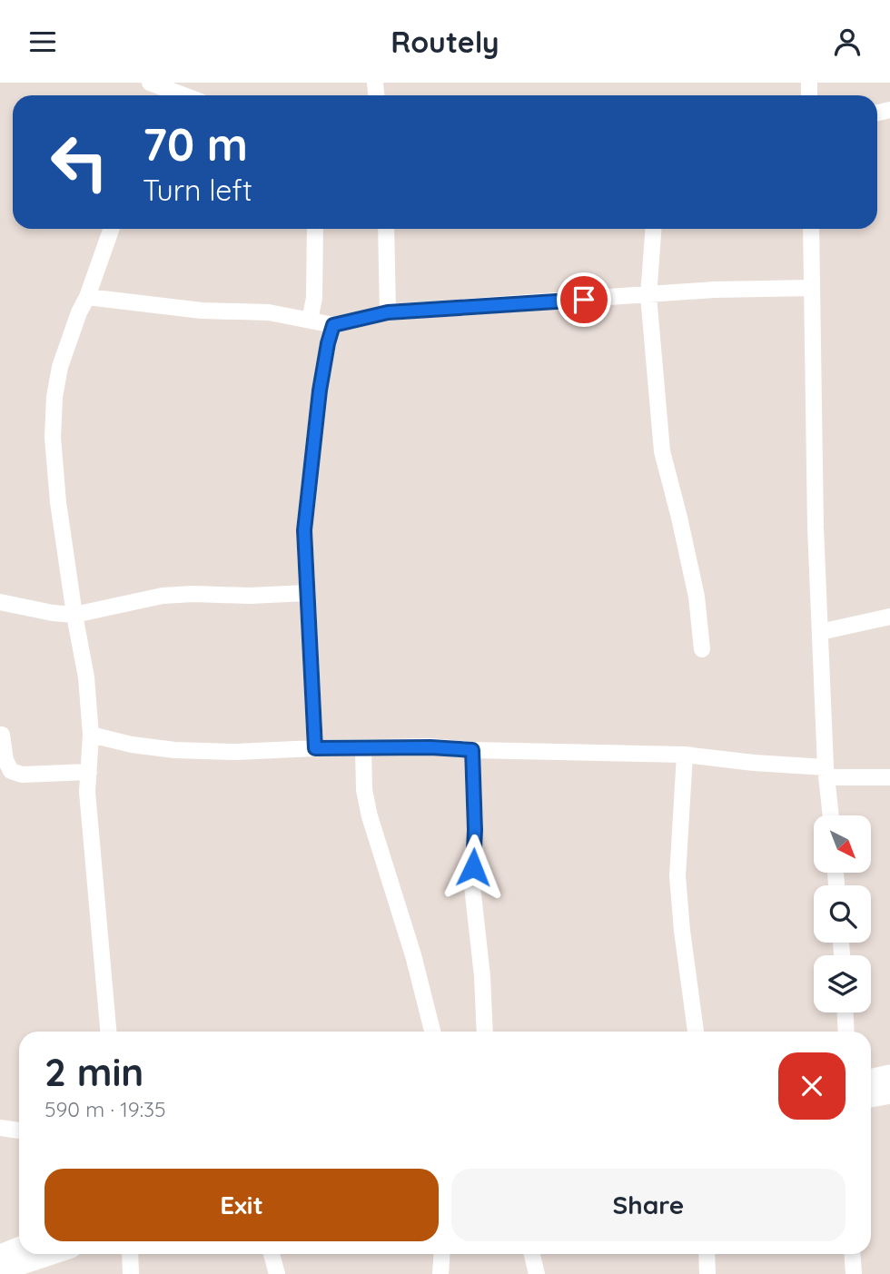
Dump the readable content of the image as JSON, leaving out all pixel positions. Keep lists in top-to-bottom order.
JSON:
{
  "north": "bottom right",
  "page": {
    "header": "Routely",
    "turn": ["70 m", "Turn left"],
    "heading": ["2 min", "590 m · 19:35"],
    "buttons": ["Exit", "Share"]
  }
}
